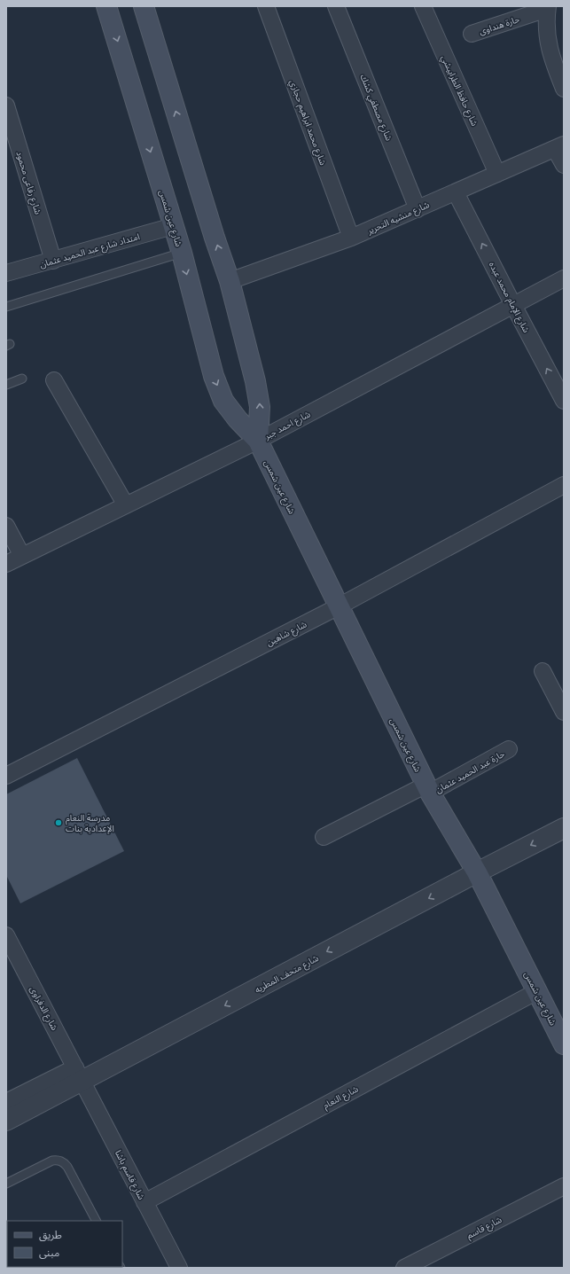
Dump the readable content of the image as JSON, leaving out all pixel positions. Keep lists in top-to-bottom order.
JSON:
{
  "streets": {
    "main road": ["شارع عين شمس"],
    "street": [
      "حارة هنداوى",
      "شارع حافظ الطرابيشي",
      "شارع مصطفي كشك",
      "شارع محمد ابراهيم حجازي",
      "شارع رفاعى محمود",
      "شارع منشيه التحرير",
      "امتداد شارع عبد الحميد عثمان",
      "شارع الإمام محمد عبده",
      "شارع احمد جبر",
      "شارع شاهين",
      "حارة عبد الحميد عثمان",
      "شارع متحف المطريه",
      "شارع الدفراوى",
      "شارع النعام",
      "شارع قاسم باشا",
      "شارع قاسم"
    ]
  },
  "crossings": [
    ["شارع حافظ الطرابيشي", "شارع منشيه التحرير"],
    ["شارع مصطفي كشك", "شارع منشيه التحرير"],
    ["شارع محمد ابراهيم حجازي", "شارع منشيه التحرير"],
    ["شارع رفاعى محمود", "امتداد شارع عبد الحميد عثمان"],
    ["شارع منشيه التحرير", "شارع عين شمس"],
    ["شارع منشيه التحرير", "شارع الإمام محمد عبده"],
    ["شارع عين شمس", "امتداد شارع عبد الحميد عثمان"],
    ["شارع عين شمس", "شارع احمد جبر"],
    ["شارع عين شمس", "شارع شاهين"],
    ["شارع عين شمس", "حارة عبد الحميد عثمان"],
    ["شارع عين شمس", "شارع متحف المطريه"],
    ["شارع عين شمس", "شارع النعام"],
    ["شارع الإمام محمد عبده", "شارع احمد جبر"],
    ["شارع متحف المطريه", "شارع الدفراوى"],
    ["شارع متحف المطريه", "شارع قاسم باشا"],
    ["شارع الدفراوى", "شارع قاسم باشا"],
    ["شارع النعام", "شارع قاسم باشا"]
  ],
  "one_way": ["شارع الإمام محمد عبده", "شارع متحف المطريه"],
  "places": ["مدرسة النعام الإعدادية بنات"],
  "legend": ["طريق", "مبنى"]
}
